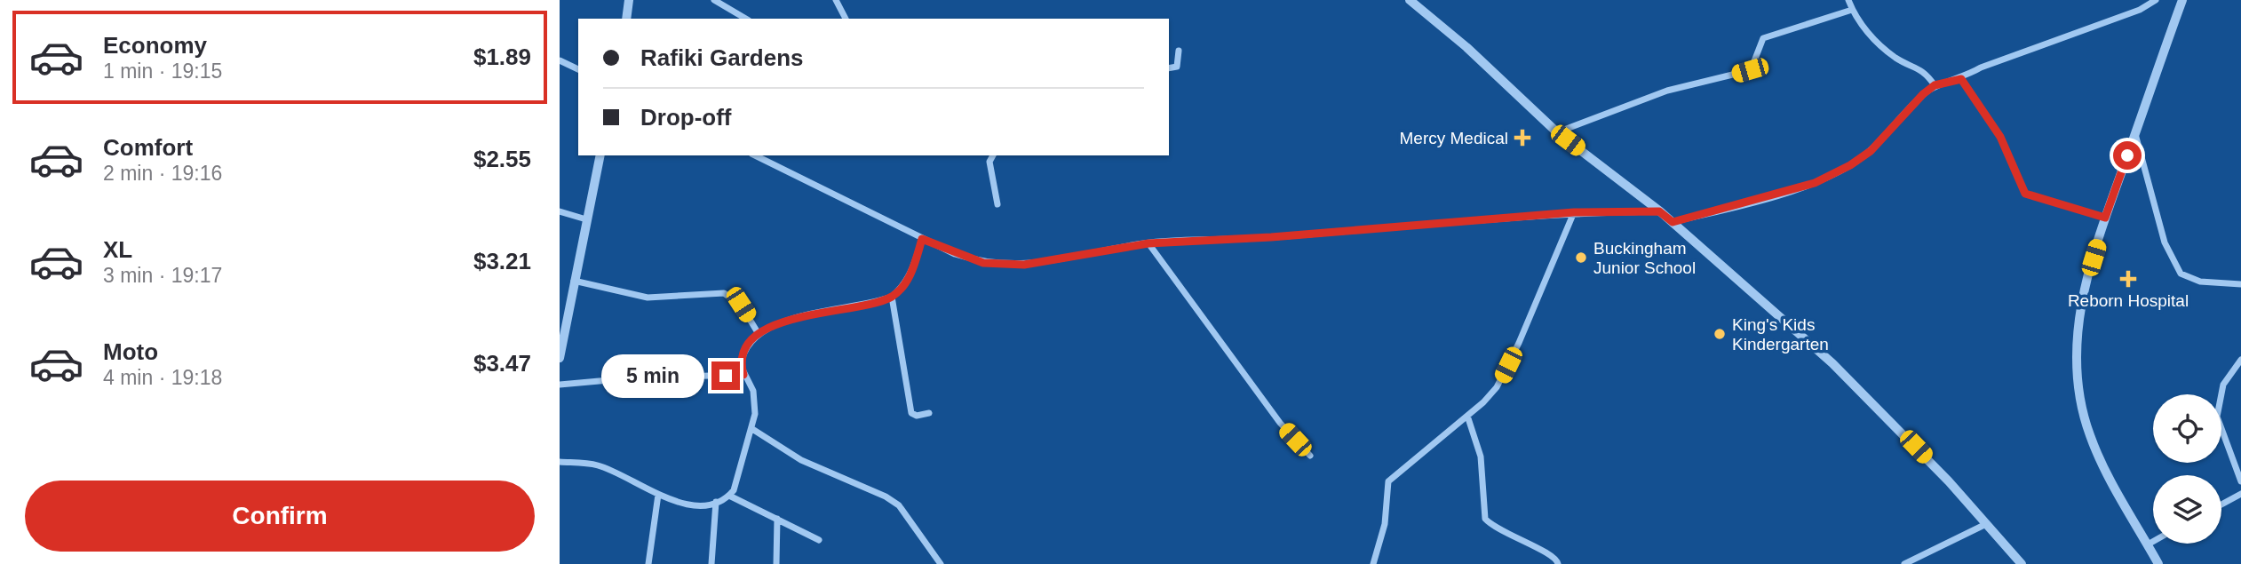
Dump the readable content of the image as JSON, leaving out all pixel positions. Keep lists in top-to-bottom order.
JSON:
{
  "places": {
    "health": ["Mercy Medical", "Reborn Hospital"],
    "other": ["Buckingham Junior School", "King's Kids Kindergarten"]
  },
  "page": {
    "list": [
      {
        "name": "Economy",
        "note": "1 min · 19:15",
        "value": "$1.89"
      },
      {
        "name": "Comfort",
        "note": "2 min · 19:16",
        "value": "$2.55"
      },
      {
        "name": "XL",
        "note": "3 min · 19:17",
        "value": "$3.21"
      },
      {
        "name": "Moto",
        "note": "4 min · 19:18",
        "value": "$3.47"
      }
    ],
    "banner": ["Rafiki Gardens", "Drop-off"],
    "bubble": "5 min",
    "buttons": "Confirm"
  }
}
